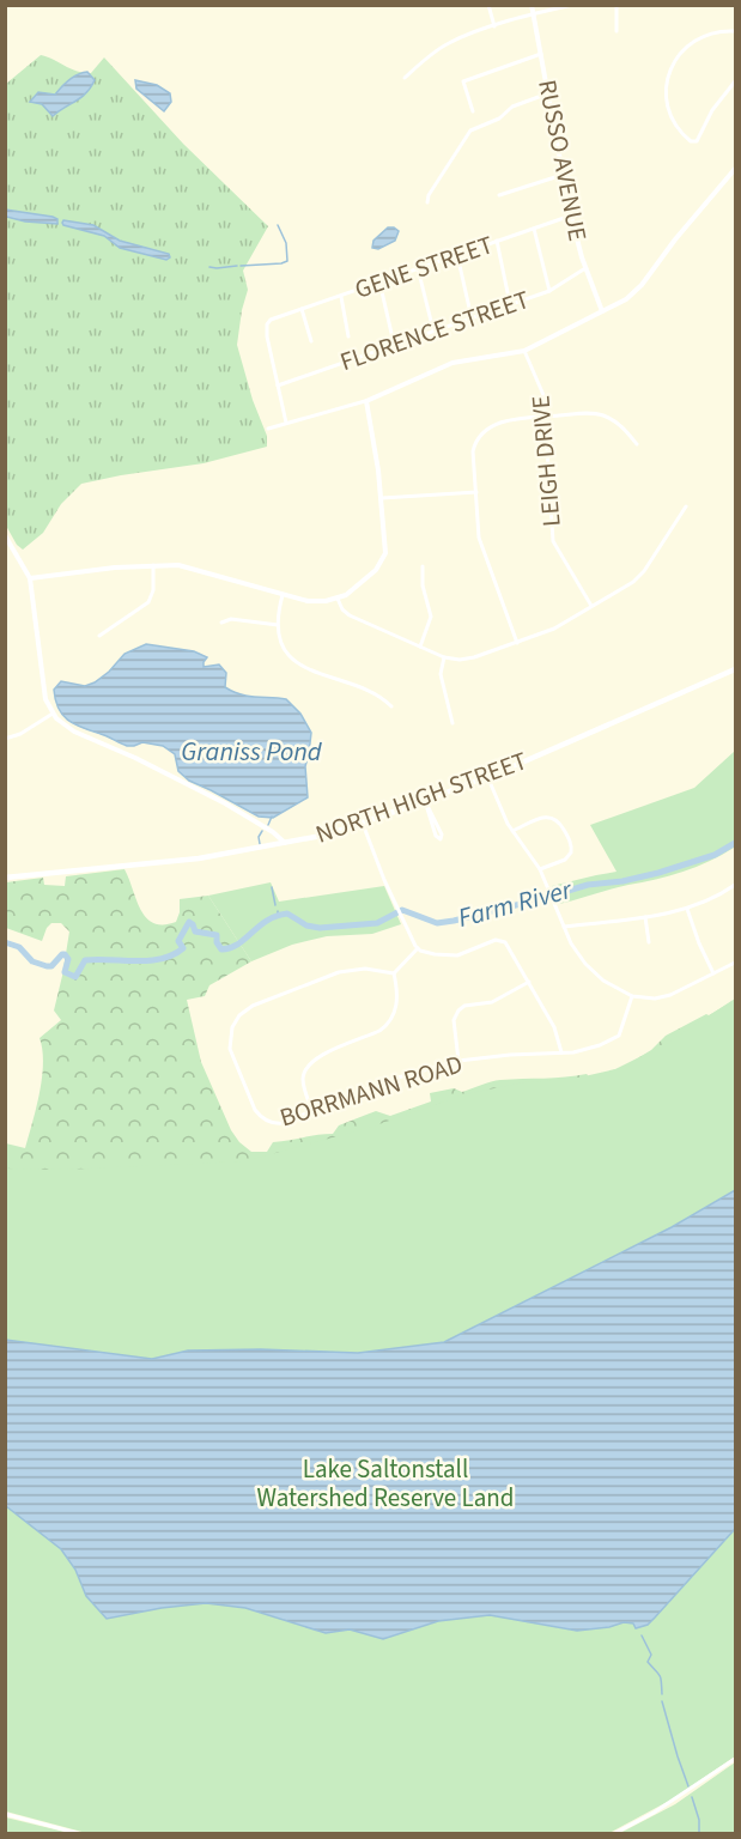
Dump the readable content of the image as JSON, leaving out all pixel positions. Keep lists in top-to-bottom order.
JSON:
{
  "streets": {
    "main road": ["NORTH HIGH STREET"],
    "street": [
      "RUSSO AVENUE",
      "GENE STREET",
      "FLORENCE STREET",
      "LEIGH DRIVE",
      "BORRMANN ROAD"
    ]
  },
  "crossings": [
    ["RUSSO AVENUE", "GENE STREET"],
    ["RUSSO AVENUE", "FLORENCE STREET"],
    ["GENE STREET", "FLORENCE STREET"]
  ],
  "water": ["Graniss Pond", "Farm River"],
  "parks": ["Lake Saltonstall Watershed Reserve Land"]
}
